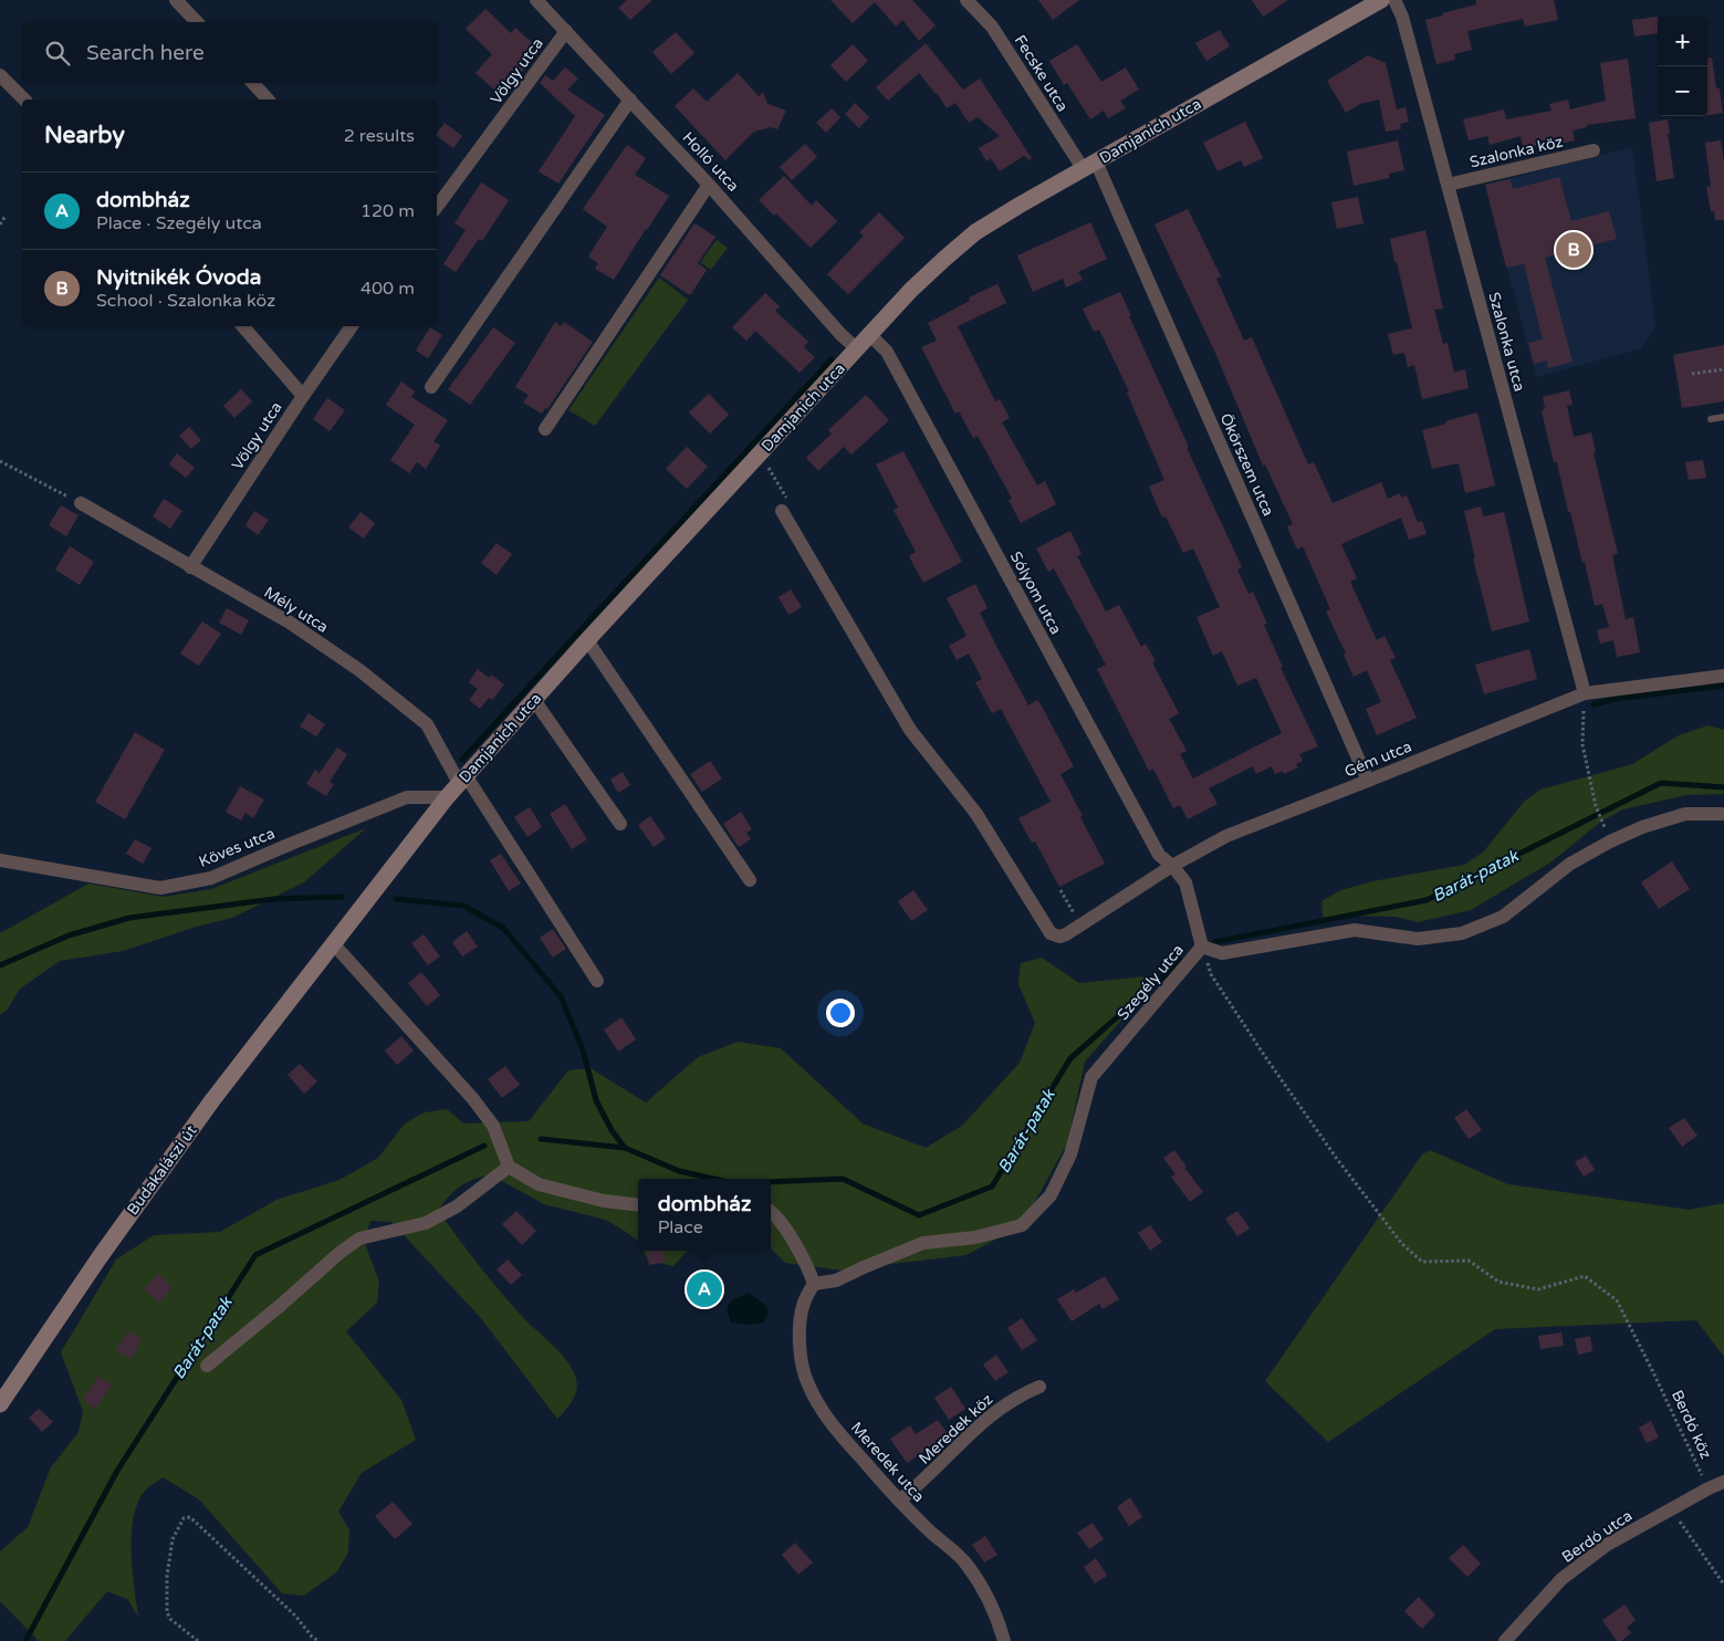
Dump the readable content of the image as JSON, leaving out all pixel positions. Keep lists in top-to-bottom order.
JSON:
{
  "streets": {
    "main road": ["Damjanich utca", "Budakalászi út"],
    "street": [
      "Völgy utca",
      "Fecske utca",
      "Szalonka köz",
      "Holló utca",
      "Szalonka utca",
      "Ökörszem utca",
      "Sólyom utca",
      "Mély utca",
      "Gém utca",
      "Köves utca",
      "Szegély utca",
      "Meredek köz",
      "Meredek utca",
      "Berdó utca"
    ],
    "path": ["Berdó köz"]
  },
  "crossings": [
    ["Völgy utca", "Holló utca"],
    ["Völgy utca", "Mély utca"],
    ["Fecske utca", "Damjanich utca"],
    ["Fecske utca", "Ökörszem utca"],
    ["Damjanich utca", "Holló utca"],
    ["Damjanich utca", "Ökörszem utca"],
    ["Damjanich utca", "Sólyom utca"],
    ["Damjanich utca", "Mély utca"],
    ["Damjanich utca", "Köves utca"],
    ["Damjanich utca", "Budakalászi út"],
    ["Szalonka köz", "Szalonka utca"],
    ["Szalonka utca", "Gém utca"],
    ["Ökörszem utca", "Gém utca"],
    ["Sólyom utca", "Gém utca"],
    ["Sólyom utca", "Szegély utca"],
    ["Sólyom utca", "Berdó köz"],
    ["Szegély utca", "Berdó köz"],
    ["Szegély utca", "Meredek utca"],
    ["Berdó köz", "Berdó utca"],
    ["Meredek köz", "Meredek utca"]
  ],
  "water": ["Barát-patak"],
  "page": {
    "map_buttons": ["+", "−"],
    "search": "Search here",
    "heading": ["Nearby", "2 results"],
    "list": [
      {
        "mark": "A",
        "name": "dombház",
        "note": "Place · Szegély utca",
        "value": "120 m"
      },
      {
        "mark": "B",
        "name": "Nyitnikék Óvoda",
        "note": "School · Szalonka köz",
        "value": "400 m"
      }
    ],
    "pins": ["B", "A"],
    "popup": ["dombház", "Place"]
  }
}
